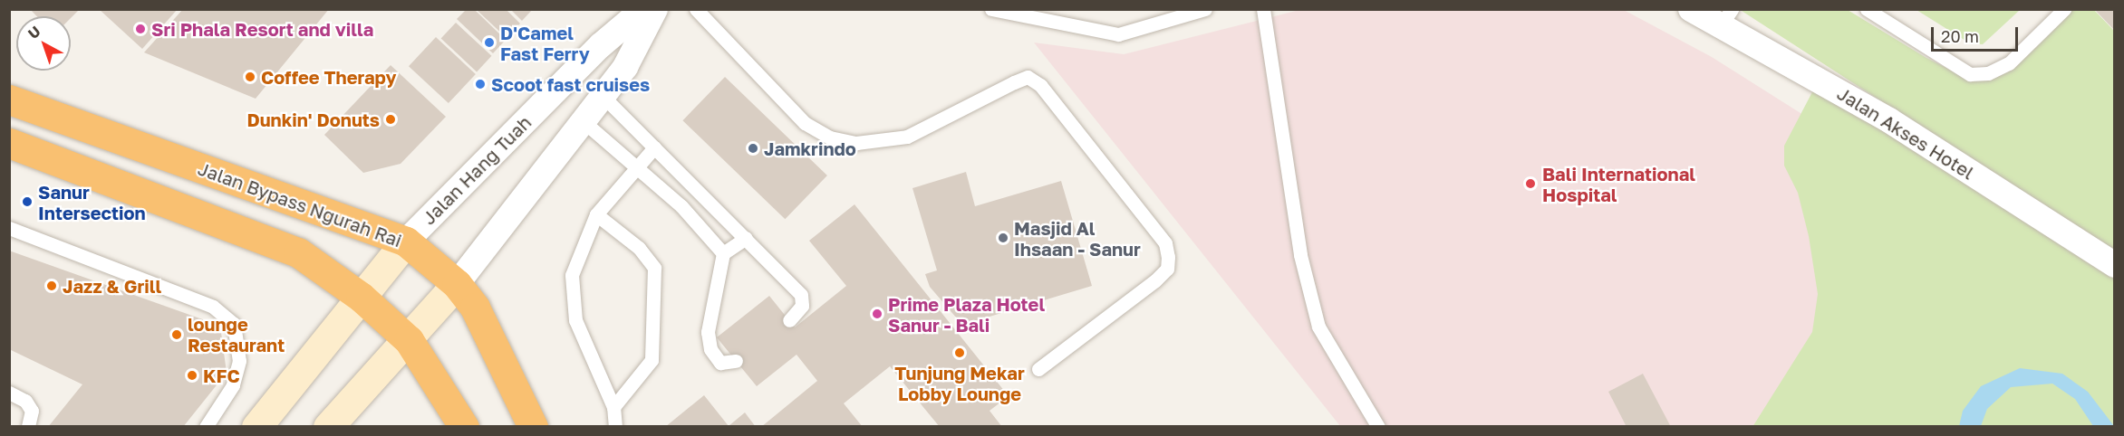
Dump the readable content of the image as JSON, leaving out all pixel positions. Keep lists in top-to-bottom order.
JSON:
{
  "streets": {
    "highway": ["Jalan Bypass Ngurah Rai"],
    "main road": ["Jalan Hang Tuah"],
    "street": ["Jalan Akses Hotel"]
  },
  "crossings": [
    ["Jalan Hang Tuah", "Jalan Bypass Ngurah Rai"]
  ],
  "places": [
    "Sri Phala Resort and villa",
    "D'Camel Fast Ferry",
    "Coffee Therapy",
    "Scoot fast cruises",
    "Dunkin' Donuts",
    "Jamkrindo",
    "Bali International Hospital",
    "Sanur Intersection",
    "Masjid Al Ihsaan - Sanur",
    "Jazz & Grill",
    "Prime Plaza Hotel Sanur - Bali",
    "lounge Restaurant",
    "Tunjung Mekar Lobby Lounge",
    "KFC"
  ],
  "scale_bar": "20 m",
  "north": "top left"
}
